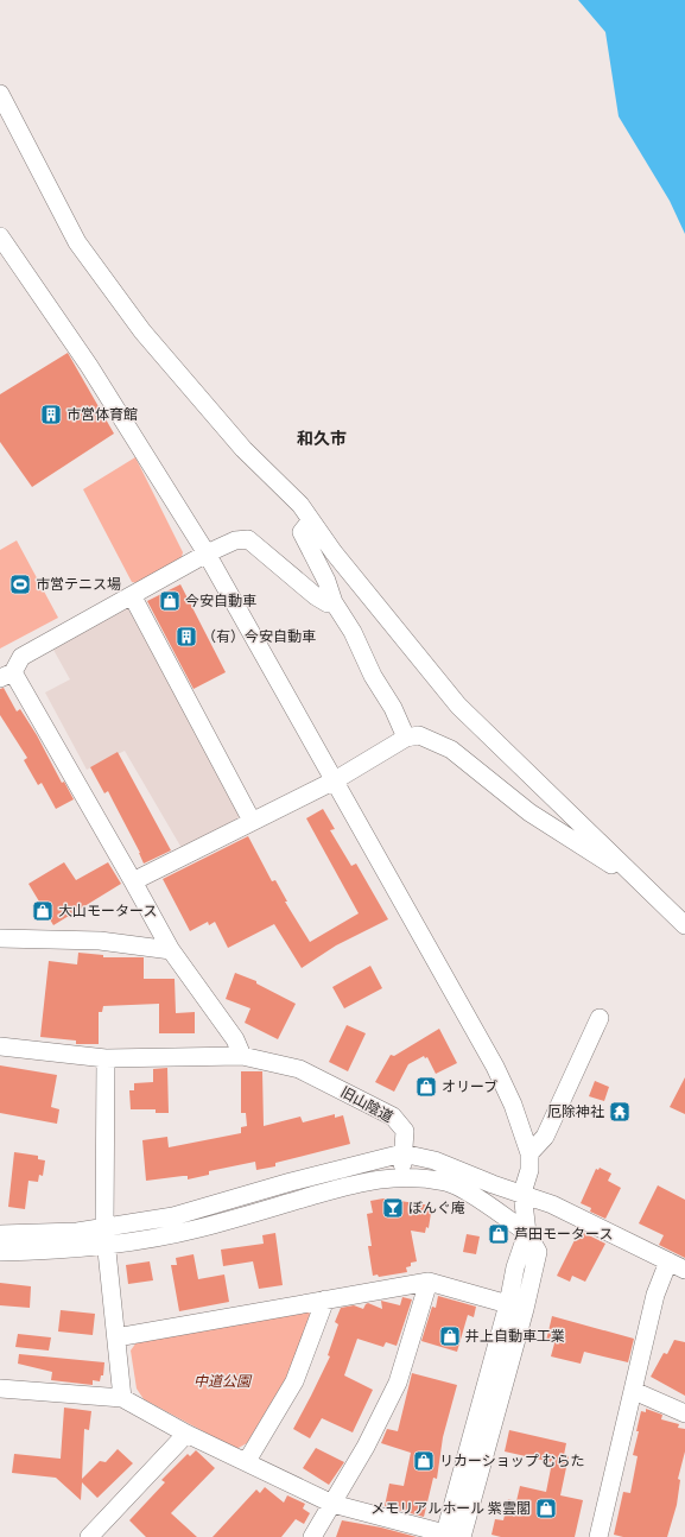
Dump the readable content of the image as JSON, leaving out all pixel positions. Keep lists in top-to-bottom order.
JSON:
{
  "streets": {
    "street": ["旧山陰道"]
  },
  "districts": ["和久市"],
  "parks": ["中道公園"],
  "places": {
    "building": ["市営体育館", "（有）今安自動車"],
    "sports": ["市営テニス場"],
    "shop": [
      "今安自動車",
      "大山モータース",
      "オリーブ",
      "芦田モータース",
      "井上自動車工業",
      "リカーショップ むらた",
      "メモリアルホール 紫雲閣"
    ],
    "temple": ["厄除神社"],
    "bar": ["ぼんぐ庵"]
  }
}
